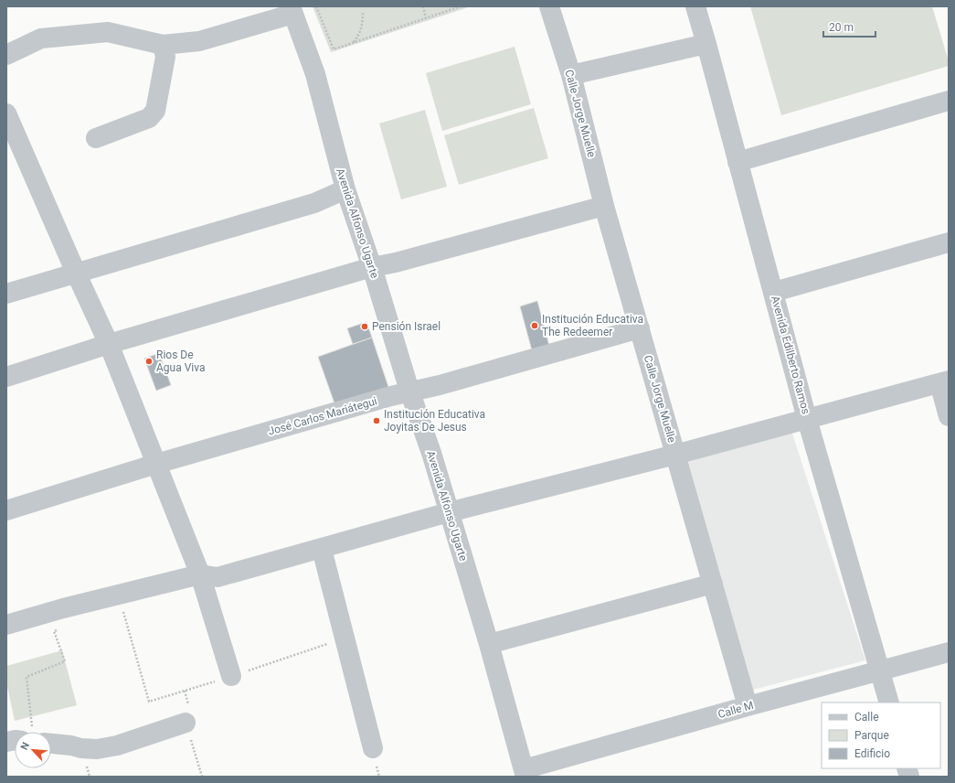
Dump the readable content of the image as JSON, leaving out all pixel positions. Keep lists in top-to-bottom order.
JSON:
{
  "streets": {
    "street": [
      "Calle Jorge Muelle",
      "Avenida Alfonso Ugarte",
      "Avenida Edilberto Ramos",
      "José Carlos Mariátegui",
      "Calle M"
    ]
  },
  "crossings": [
    ["Calle Jorge Muelle", "José Carlos Mariátegui"],
    ["Calle Jorge Muelle", "Calle M"],
    ["Avenida Alfonso Ugarte", "José Carlos Mariátegui"],
    ["Avenida Alfonso Ugarte", "Calle M"],
    ["Avenida Edilberto Ramos", "Calle M"]
  ],
  "places": [
    "Institución Educativa The Redeemer",
    "Pensión Israel",
    "Rios De Agua Viva",
    "Institución Educativa Joyitas De Jesus"
  ],
  "legend": ["Calle", "Parque", "Edificio"],
  "scale_bar": "20 m",
  "north": "top left"
}
